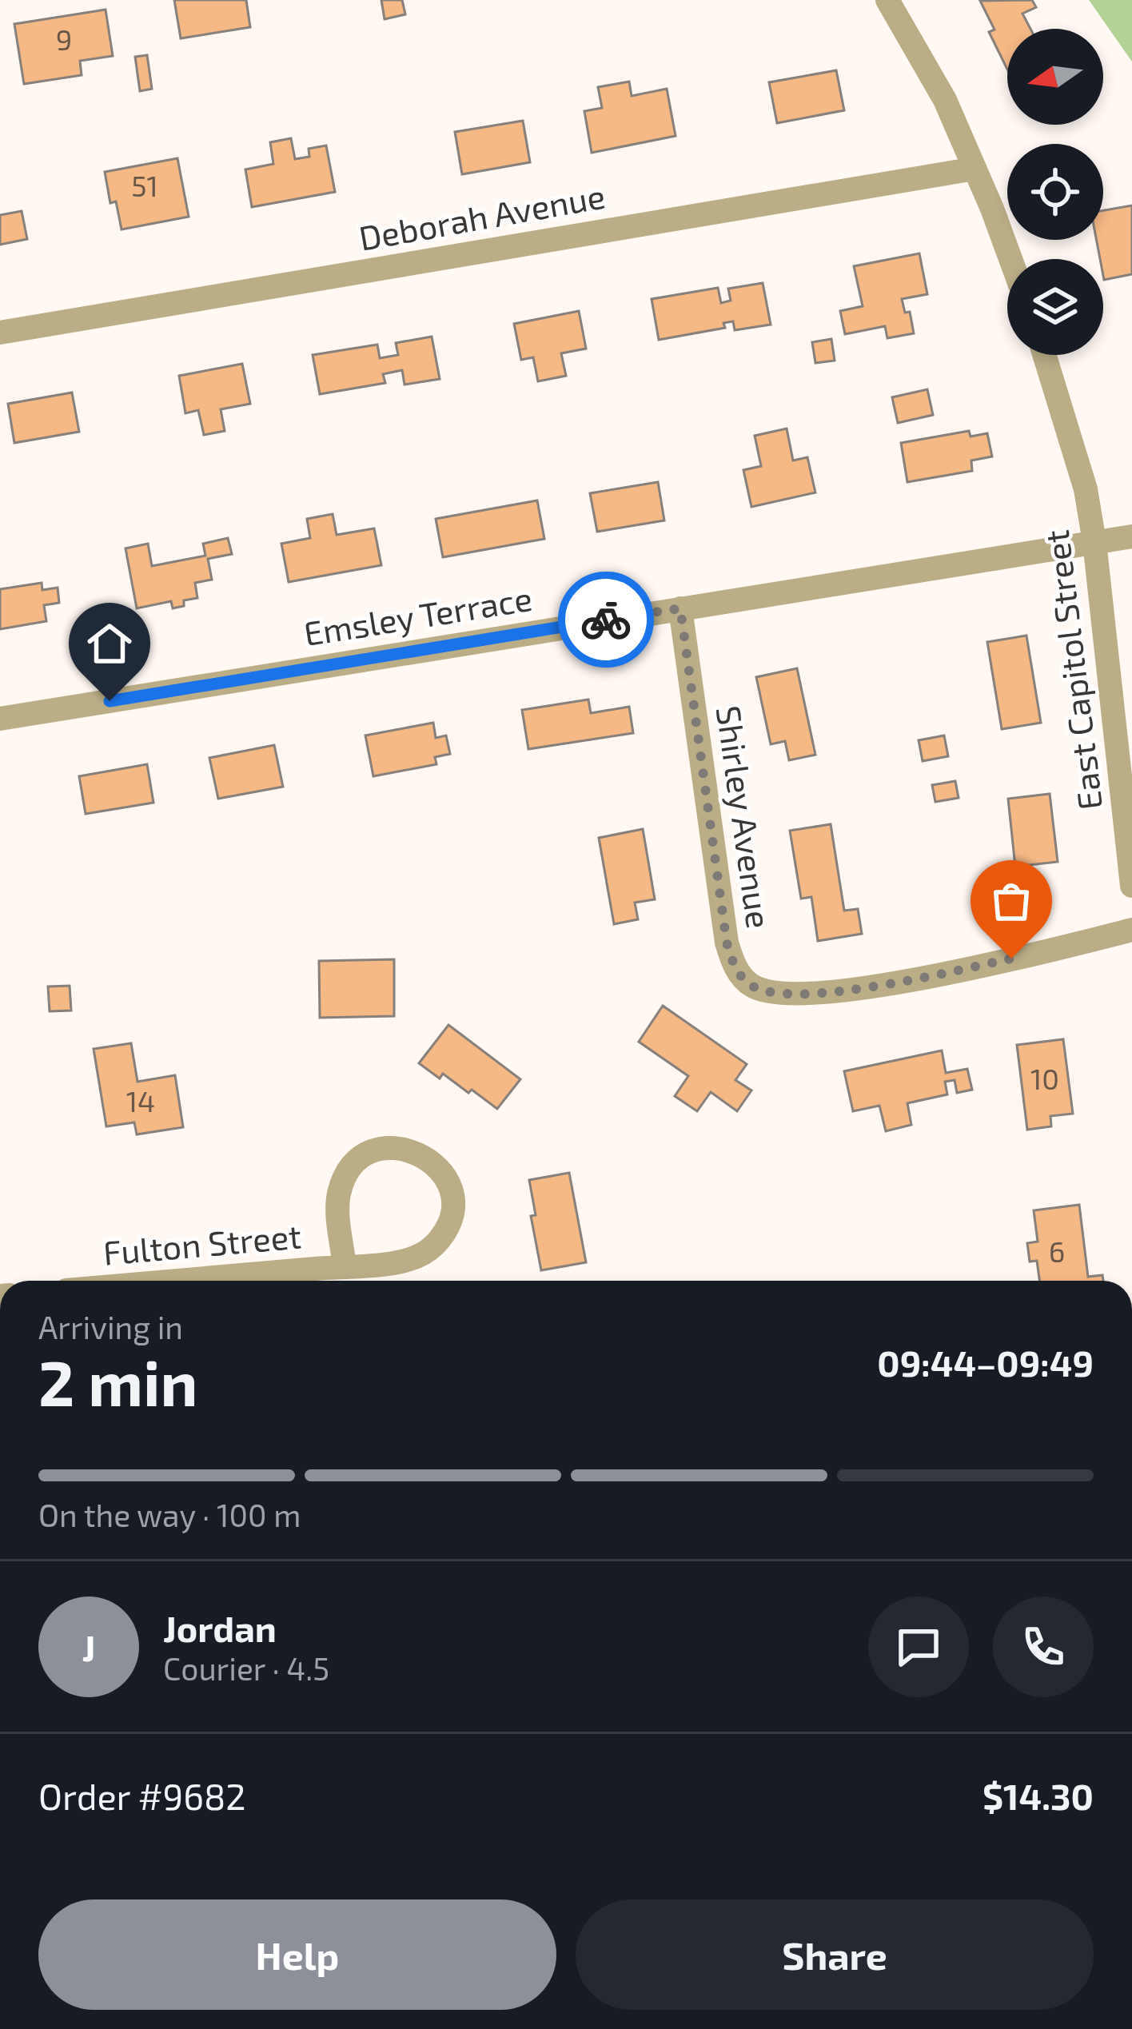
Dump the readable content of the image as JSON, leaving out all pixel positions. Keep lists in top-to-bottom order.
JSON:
{
  "streets": {
    "street": [
      "Deborah Avenue",
      "Emsley Terrace",
      "East Capitol Street",
      "Shirley Avenue",
      "Fulton Street"
    ]
  },
  "crossings": [
    ["Emsley Terrace", "East Capitol Street"],
    ["Emsley Terrace", "Shirley Avenue"]
  ],
  "house_numbers": [
    "9",
    "51",
    "10",
    "14",
    "6"
  ],
  "north": "left",
  "page": {
    "heading": ["2 min", "Arriving in", "09:44–09:49"],
    "panel": [
      "Jordan",
      "Courier · 4.5",
      "Order #9682",
      "$14.30"
    ],
    "bar": "On the way · 100 m",
    "round": "J",
    "buttons": ["Help", "Share"]
  }
}
